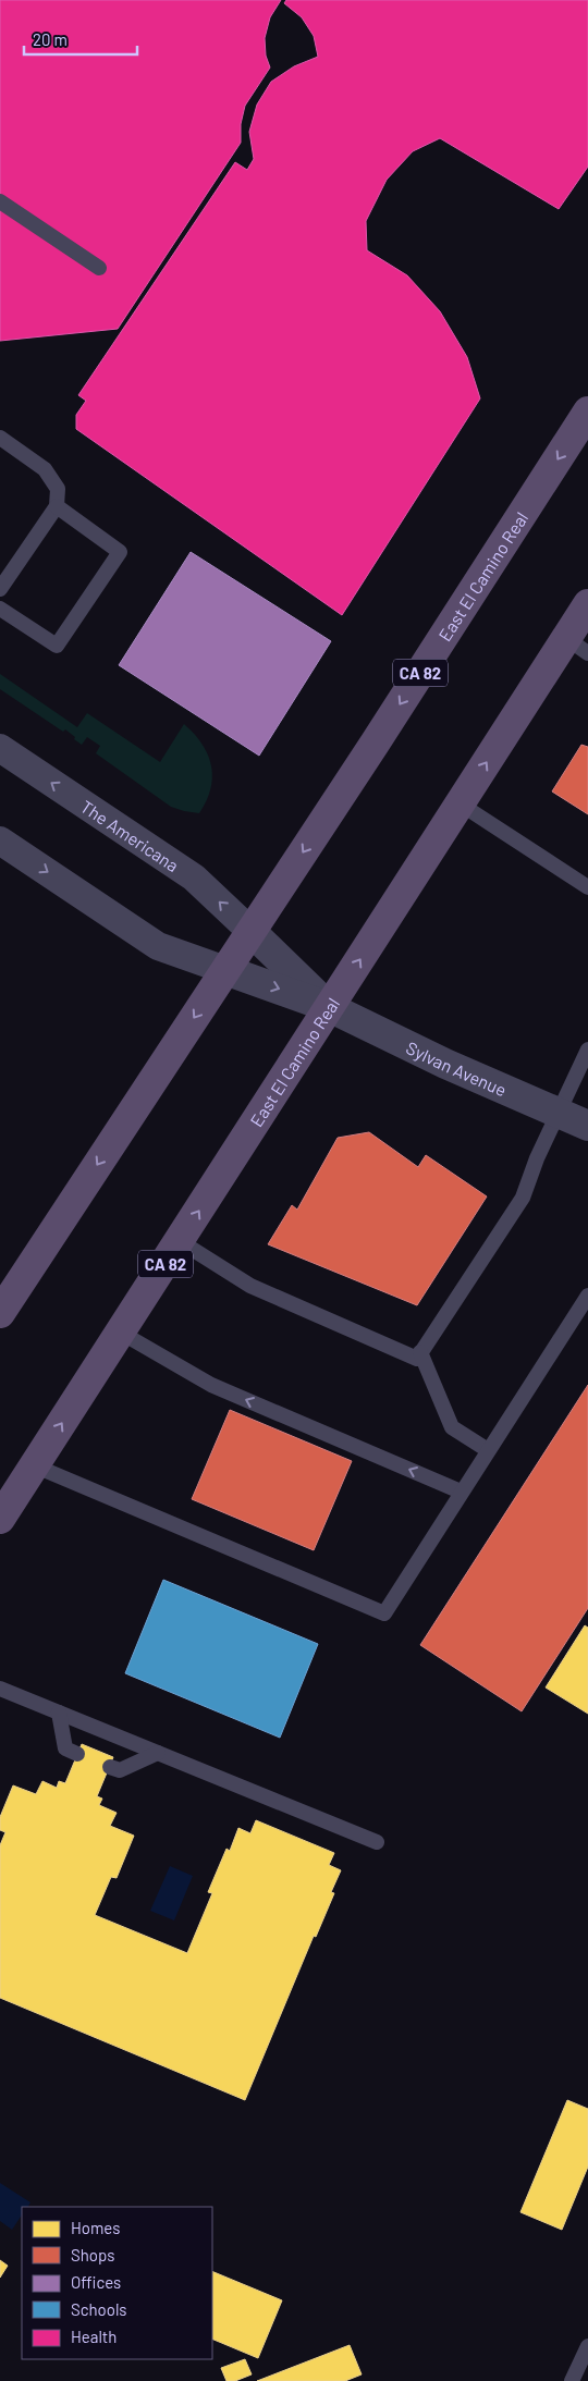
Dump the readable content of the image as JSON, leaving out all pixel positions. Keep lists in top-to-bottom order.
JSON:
{
  "streets": {
    "main road": ["East El Camino Real", "CA 82"],
    "street": ["The Americana", "Sylvan Avenue"]
  },
  "crossings": [
    ["East El Camino Real", "The Americana"],
    ["East El Camino Real", "Sylvan Avenue"],
    ["The Americana", "Sylvan Avenue"]
  ],
  "legend": [
    "Homes",
    "Shops",
    "Offices",
    "Schools",
    "Health"
  ],
  "scale_bar": "20 m"
}
